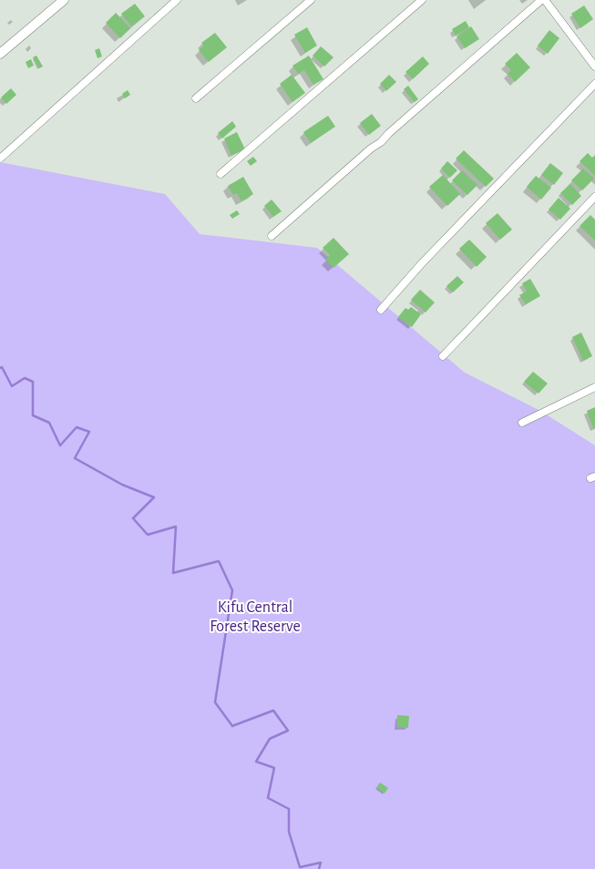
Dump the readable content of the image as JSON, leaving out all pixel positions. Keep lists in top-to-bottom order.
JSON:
{
  "parks": ["Kifu Central Forest Reserve"]
}
